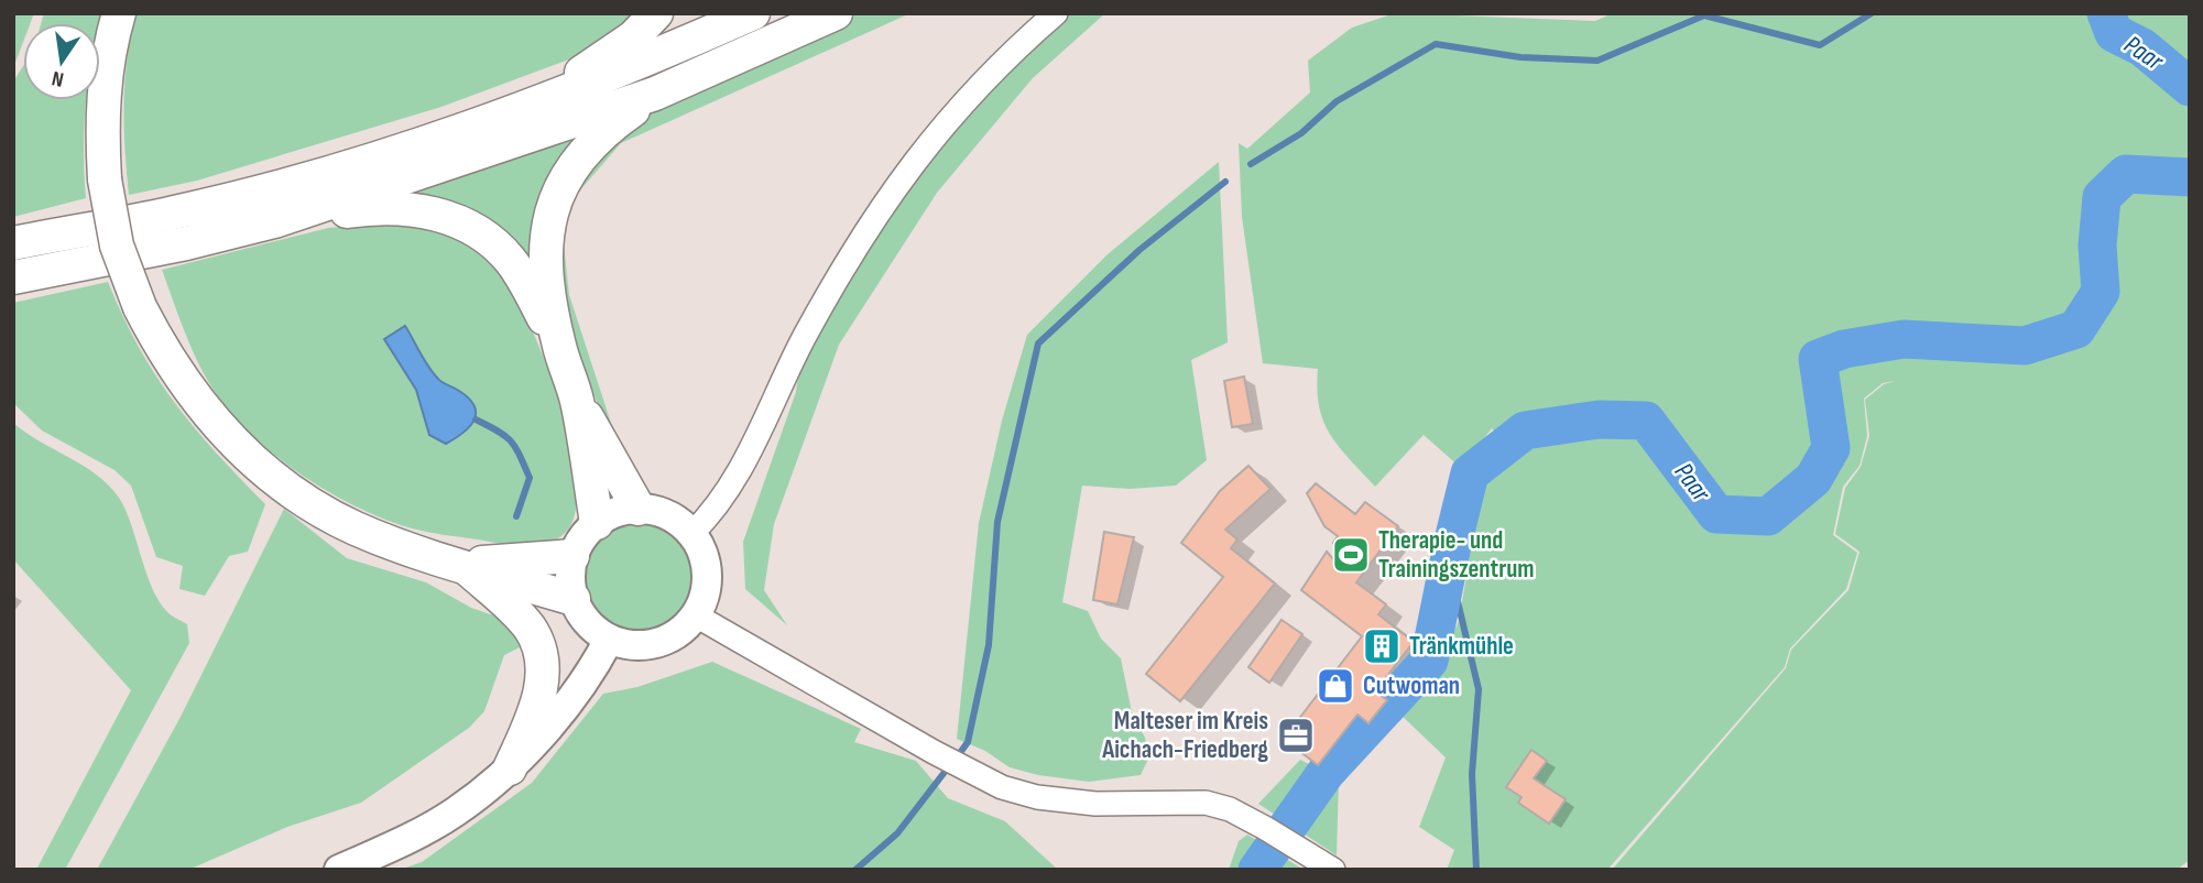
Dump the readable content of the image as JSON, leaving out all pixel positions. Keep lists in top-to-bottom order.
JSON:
{
  "water": ["Paar"],
  "places": {
    "sports": ["Therapie- und Trainingszentrum"],
    "building": ["Tränkmühle"],
    "shop": ["Cutwoman"],
    "office": ["Malteser im Kreis Aichach-Friedberg"]
  },
  "north": "bottom"
}
